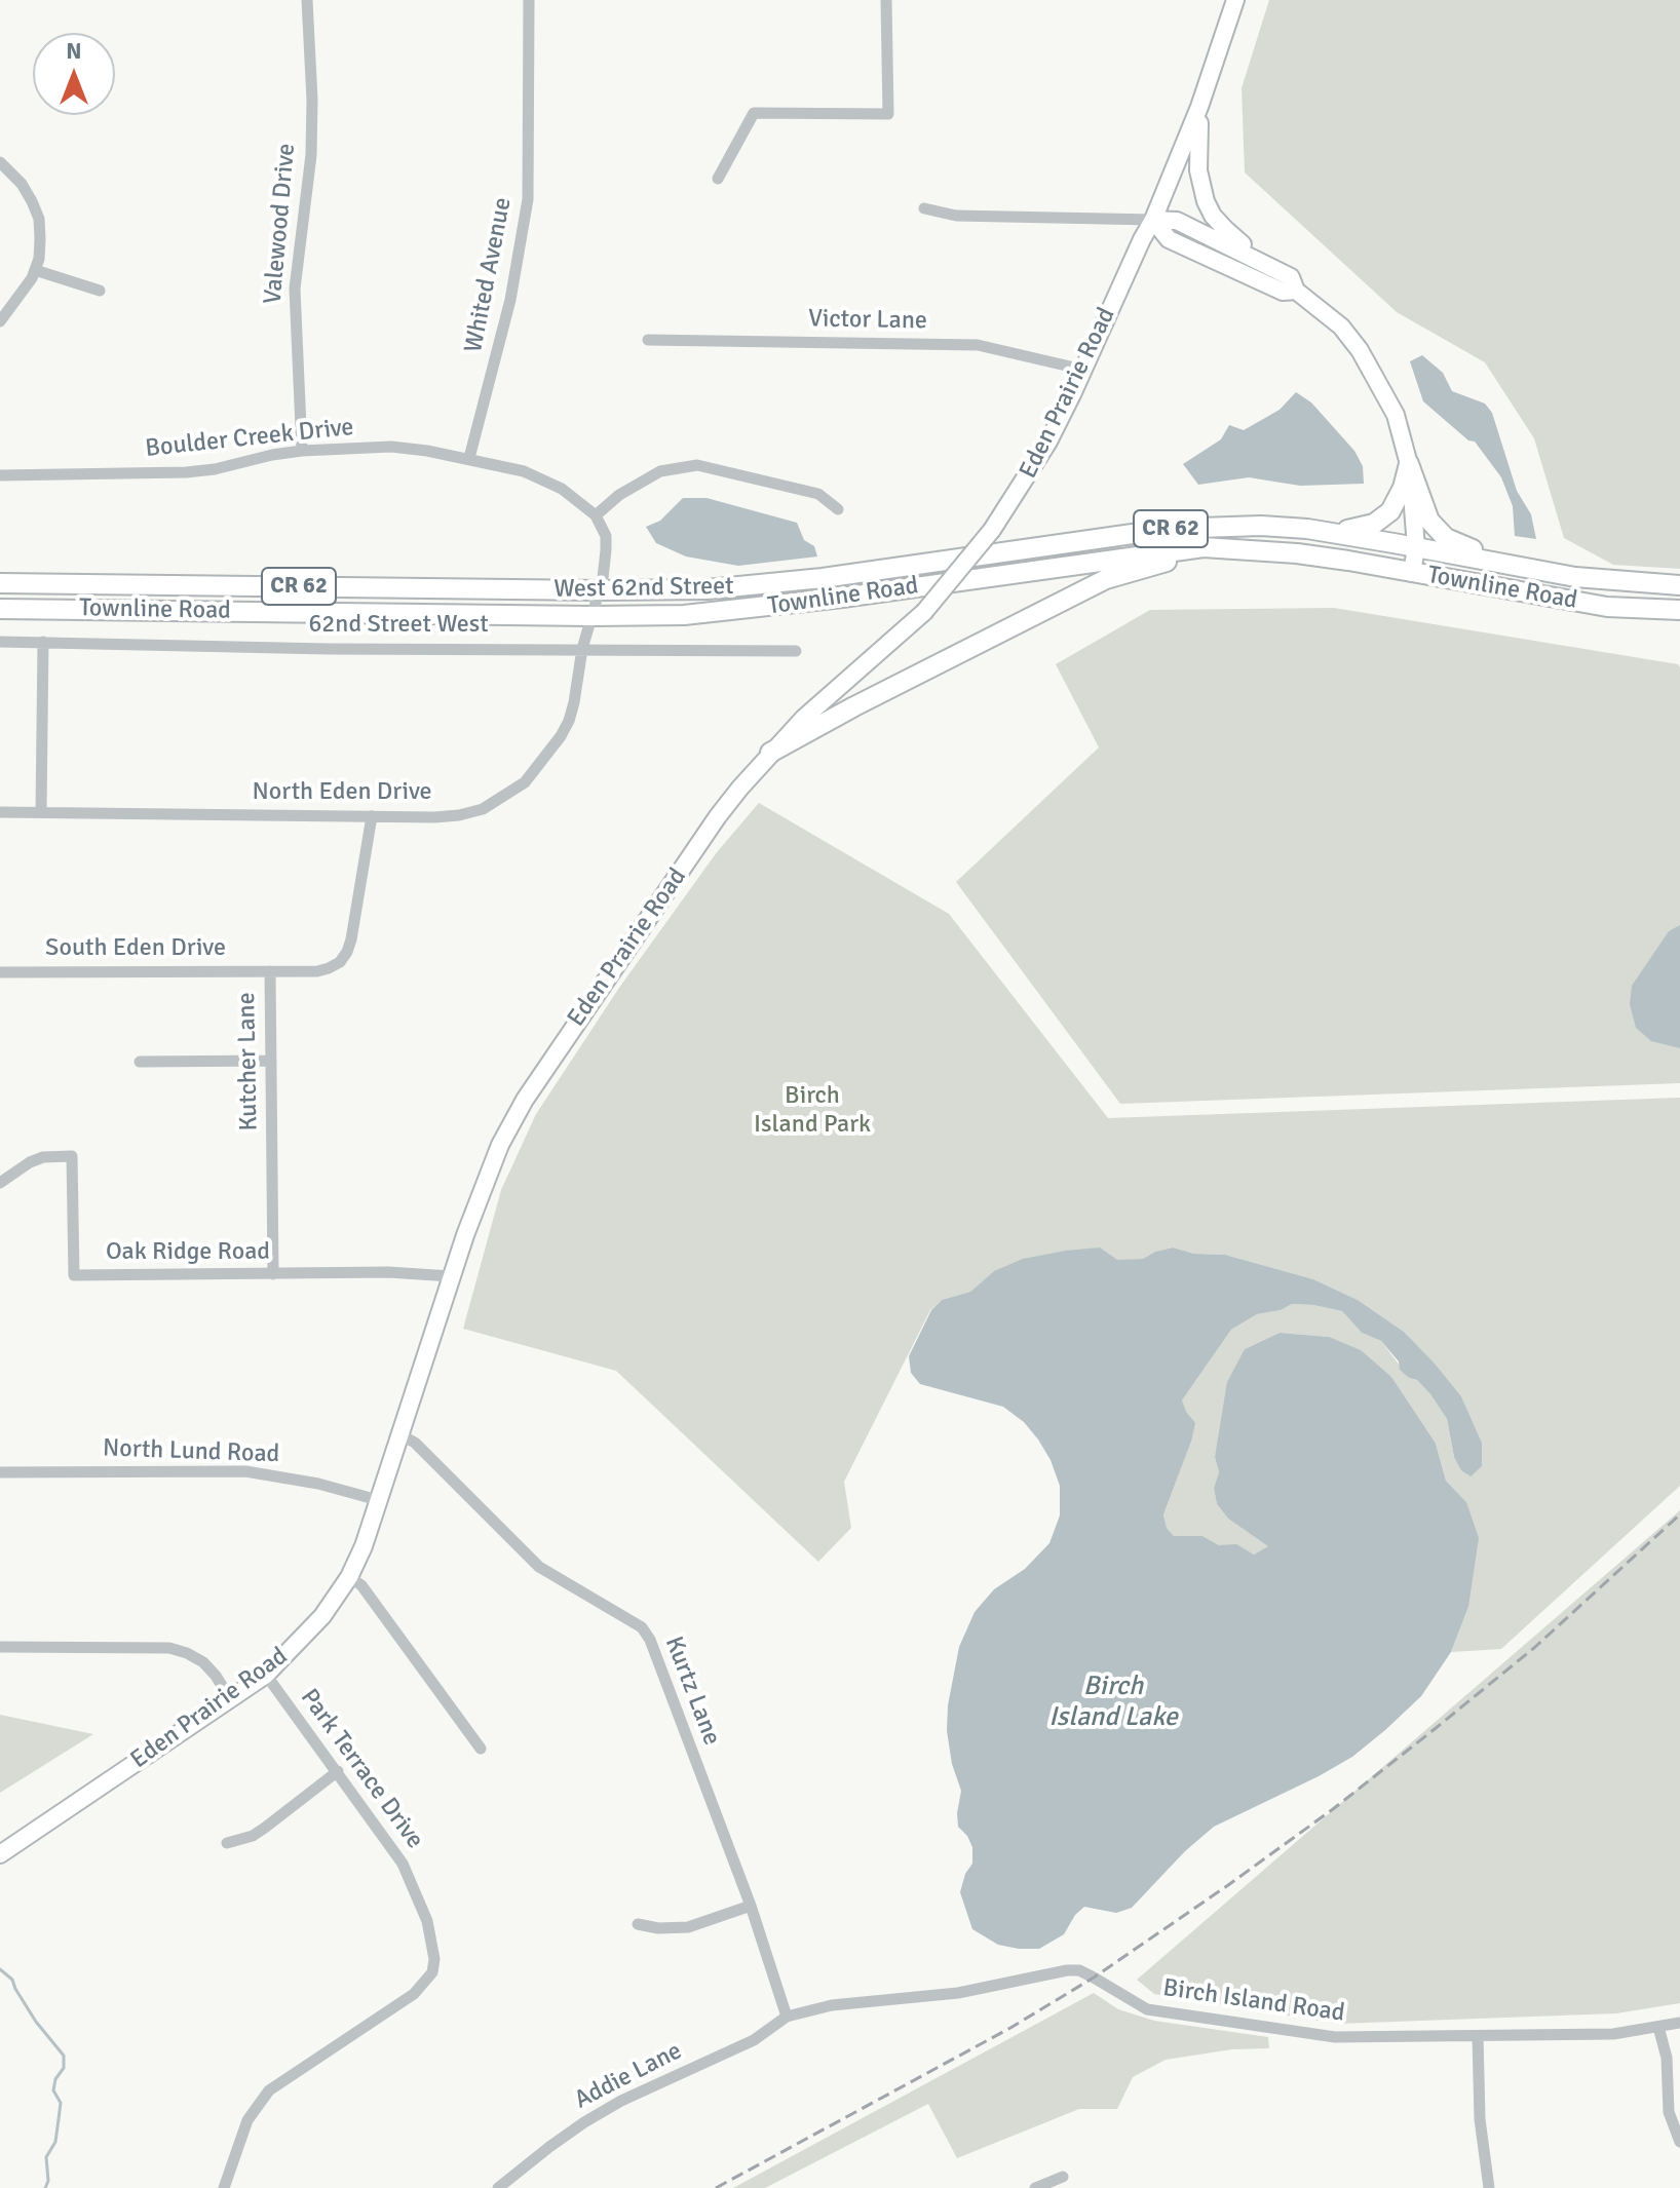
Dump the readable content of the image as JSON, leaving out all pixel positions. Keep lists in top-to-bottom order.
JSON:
{
  "streets": {
    "main road": [
      "Eden Prairie Road",
      "CR 62",
      "West 62nd Street",
      "Townline Road"
    ],
    "street": [
      "Valewood Drive",
      "Whited Avenue",
      "Victor Lane",
      "Boulder Creek Drive",
      "62nd Street West",
      "North Eden Drive",
      "South Eden Drive",
      "Kutcher Lane",
      "Oak Ridge Road",
      "North Lund Road",
      "Kurtz Lane",
      "Park Terrace Drive",
      "Birch Island Road",
      "Addie Lane"
    ]
  },
  "crossings": [
    ["Valewood Drive", "Boulder Creek Drive"],
    ["Whited Avenue", "Boulder Creek Drive"],
    ["Victor Lane", "Eden Prairie Road"],
    ["Eden Prairie Road", "Oak Ridge Road"],
    ["Eden Prairie Road", "North Lund Road"],
    ["Eden Prairie Road", "Kurtz Lane"],
    ["Eden Prairie Road", "Park Terrace Drive"],
    ["CR 62", "West 62nd Street"],
    ["62nd Street West", "North Eden Drive"],
    ["North Eden Drive", "Kutcher Lane"],
    ["South Eden Drive", "Kutcher Lane"],
    ["Kutcher Lane", "Oak Ridge Road"],
    ["Kurtz Lane", "Birch Island Road"],
    ["Kurtz Lane", "Addie Lane"],
    ["Birch Island Road", "Addie Lane"]
  ],
  "water": ["Birch Island Lake"],
  "parks": ["Birch Island Park"],
  "north": "top"
}
